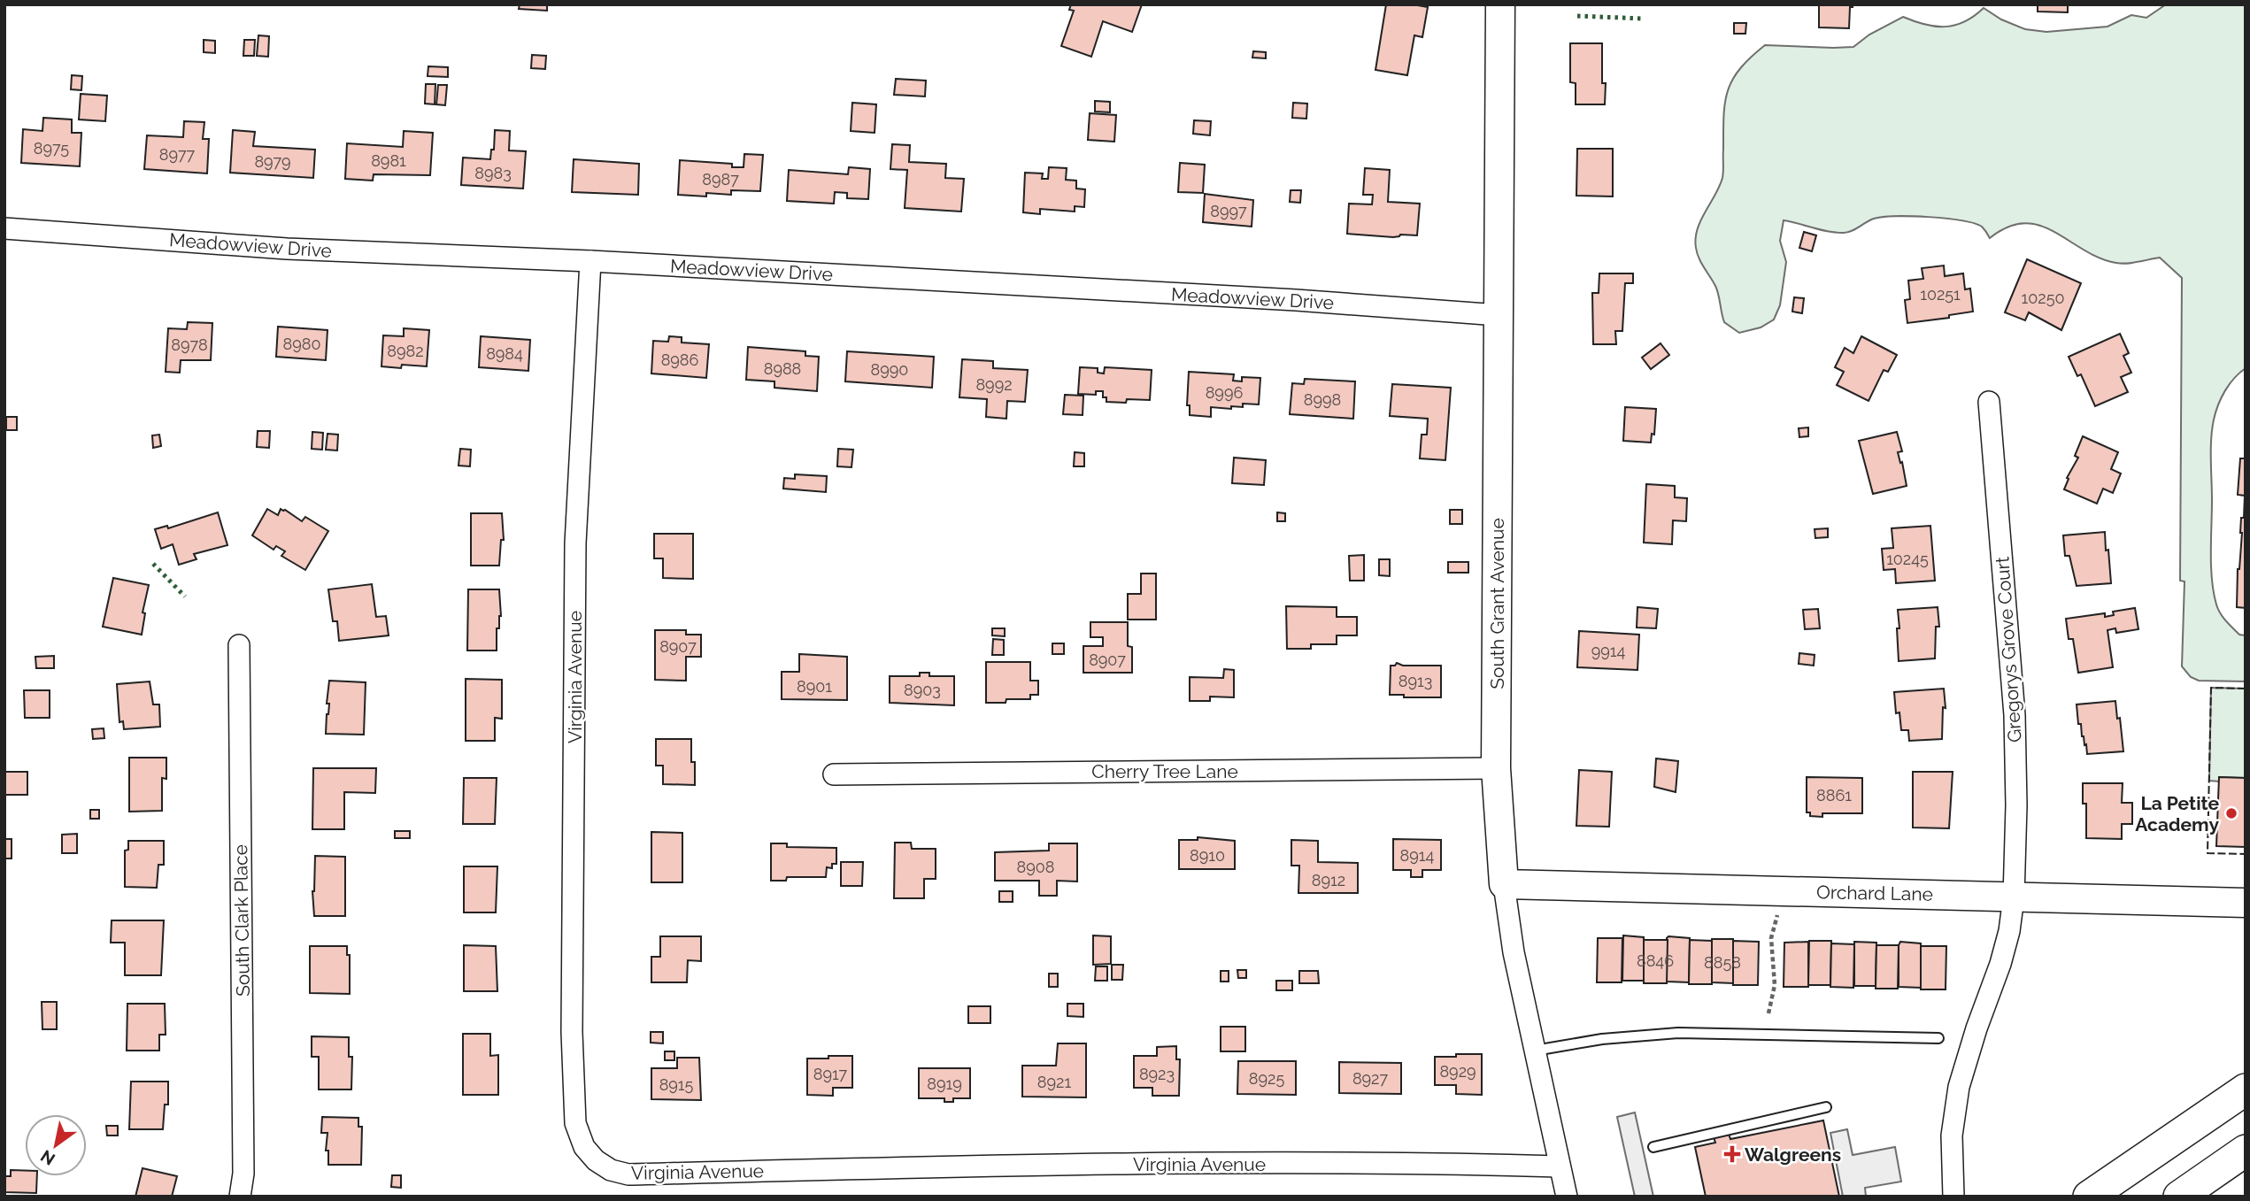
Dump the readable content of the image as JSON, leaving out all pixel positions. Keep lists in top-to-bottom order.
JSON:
{
  "streets": {
    "street": [
      "Meadowview Drive",
      "South Grant Avenue",
      "Gregorys Grove Court",
      "Virginia Avenue",
      "Cherry Tree Lane",
      "Orchard Lane",
      "South Clark Place"
    ]
  },
  "crossings": [
    ["Meadowview Drive", "South Grant Avenue"],
    ["Meadowview Drive", "Virginia Avenue"],
    ["South Grant Avenue", "Virginia Avenue"],
    ["South Grant Avenue", "Cherry Tree Lane"],
    ["South Grant Avenue", "Orchard Lane"],
    ["Gregorys Grove Court", "Orchard Lane"]
  ],
  "places": {
    "other": ["La Petite Academy"],
    "health": ["Walgreens"]
  },
  "house_numbers": [
    "8975",
    "8977",
    "8981",
    "8979",
    "8983",
    "8987",
    "8997",
    "10251",
    "10250",
    "8980",
    "8978",
    "8982",
    "8984",
    "8986",
    "8988",
    "8990",
    "8992",
    "8996",
    "8998",
    "10245",
    "8907",
    "9914",
    "8907",
    "8913",
    "8901",
    "8903",
    "8861",
    "8910",
    "8914",
    "8908",
    "8912",
    "8846",
    "8858",
    "8929",
    "8917",
    "8923",
    "8925",
    "8927",
    "8921",
    "8919",
    "8915"
  ],
  "north": "bottom left"
}
